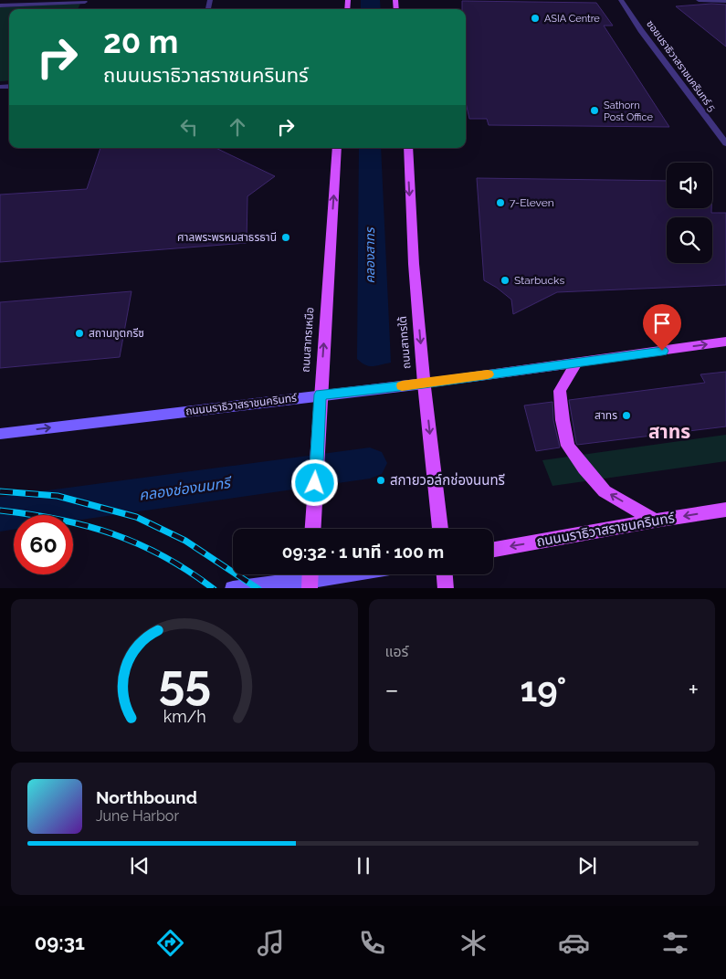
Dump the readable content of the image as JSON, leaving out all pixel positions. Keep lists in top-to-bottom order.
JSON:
{
  "streets": {
    "main road": ["ถนนสาทรเหนือ", "ถนนสาทรใต้", "ถนนนราธิวาสราชนครินทร์"],
    "street": ["ซอยนราธิวาสราชนครินทร์ 5"]
  },
  "crossings": [
    ["ถนนสาทรเหนือ", "ถนนนราธิวาสราชนครินทร์"],
    ["ถนนสาทรใต้", "ถนนนราธิวาสราชนครินทร์"]
  ],
  "one_way": ["ถนนสาทรเหนือ", "ถนนสาทรใต้"],
  "districts": ["สาทร"],
  "water": ["คลองสาทร", "คลองช่องนนทรี"],
  "places": [
    "ASIA Centre",
    "Sathorn Post Office",
    "7-Eleven",
    "ศาลพระพรหมสาธรธานี",
    "Starbucks",
    "สถานทูตกรีซ",
    "สาทร",
    "สกายวอล์กช่องนนทรี"
  ],
  "page": {
    "turn": ["20 m", "ถนนนราธิวาสราชนครินทร์"],
    "limit": "60",
    "trip": "09:32 · 1 นาที · 100 m",
    "tile": "แอร์",
    "heat": ["−", "19°", "+"],
    "song": ["Northbound", "June Harbor"],
    "tabs": "09:31",
    "gauge": ["55", "km/h"]
  }
}
